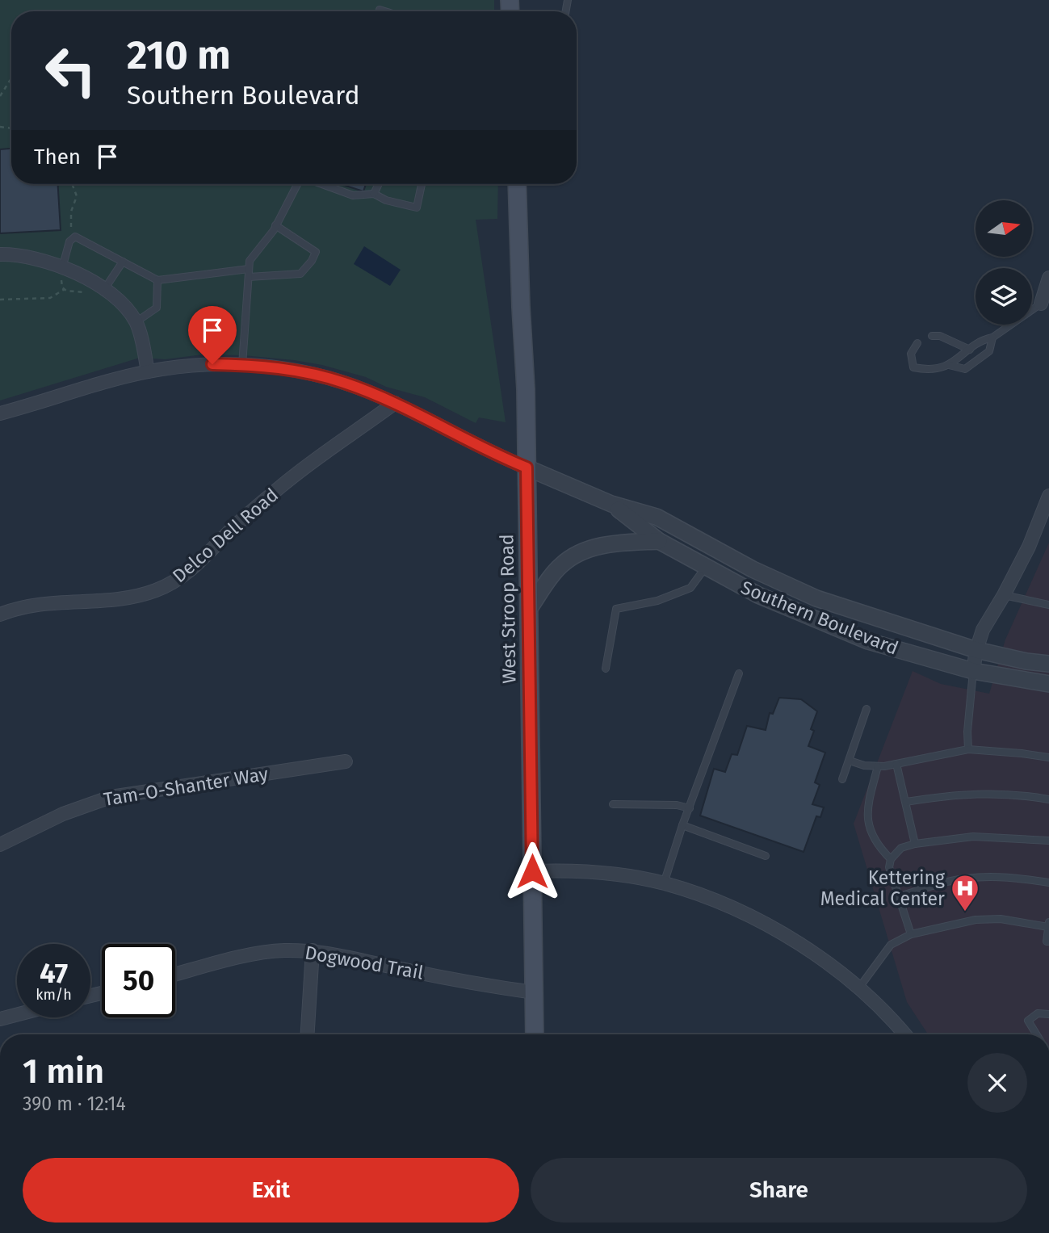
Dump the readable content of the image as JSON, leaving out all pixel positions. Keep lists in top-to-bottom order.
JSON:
{
  "streets": {
    "main road": ["West Stroop Road"],
    "street": [
      "Delco Dell Road",
      "Southern Boulevard",
      "Tam-O-Shanter Way",
      "Dogwood Trail"
    ]
  },
  "crossings": [
    ["Delco Dell Road", "Southern Boulevard"],
    ["West Stroop Road", "Southern Boulevard"],
    ["West Stroop Road", "Dogwood Trail"]
  ],
  "places": {
    "hospital": ["Kettering Medical Center"]
  },
  "north": "right",
  "page": {
    "turn": ["210 m", "Southern Boulevard"],
    "then": "Then",
    "speed": "47 km/h",
    "limit": "50",
    "heading": ["1 min", "390 m · 12:14"],
    "buttons": ["Exit", "Share"]
  }
}
